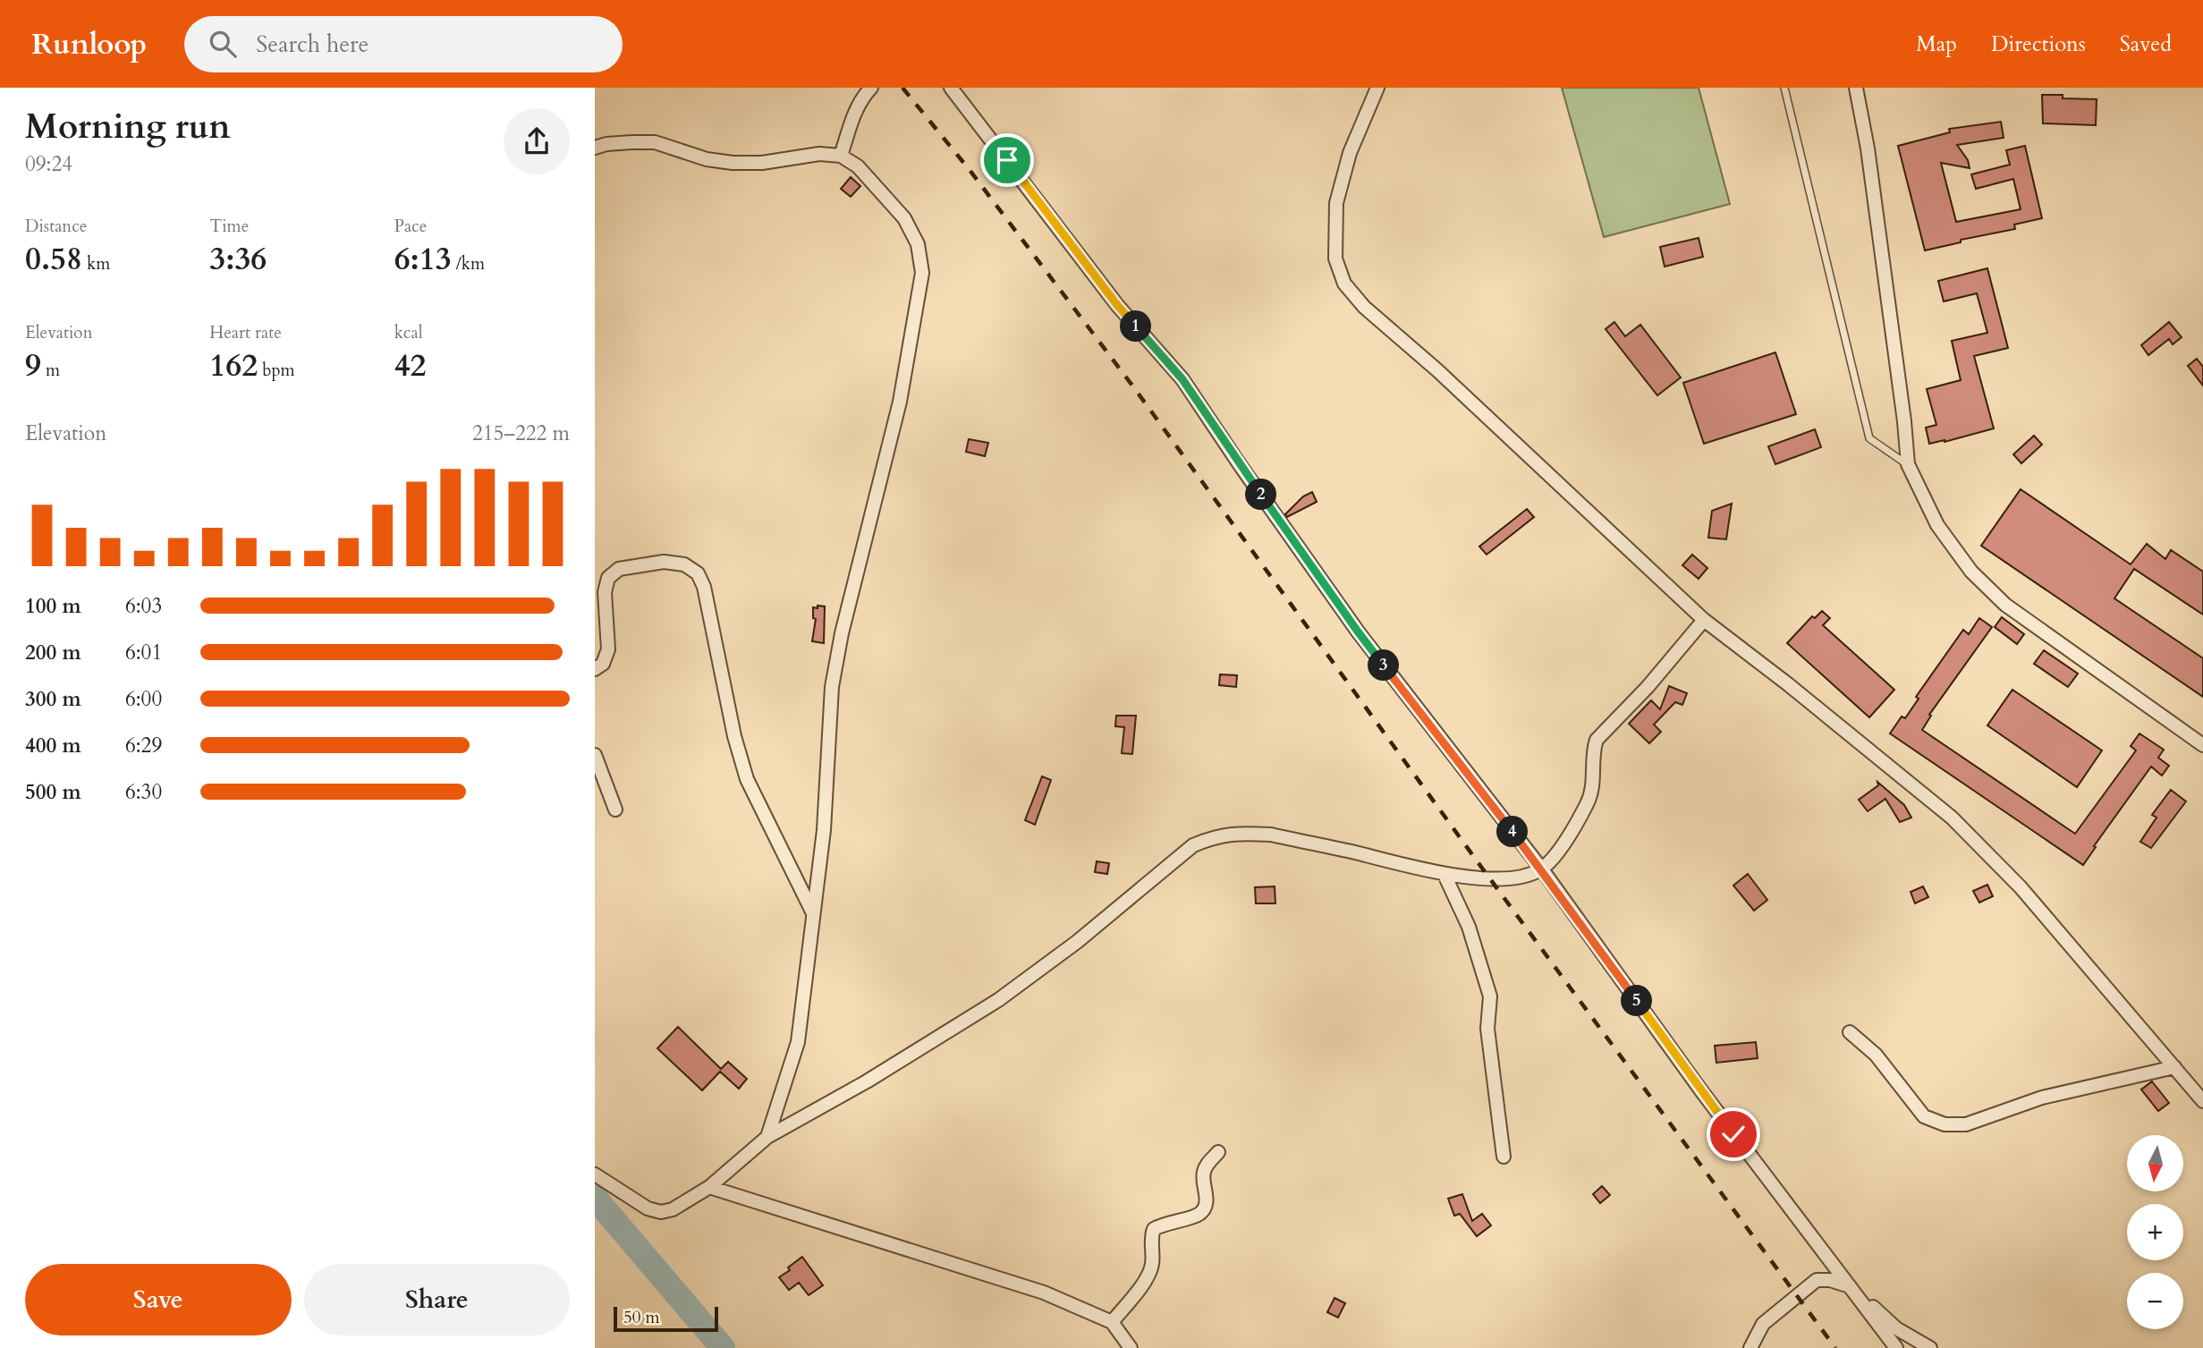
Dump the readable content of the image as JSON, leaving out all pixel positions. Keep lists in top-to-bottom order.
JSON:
{
  "scale_bar": "50 m",
  "north": "bottom",
  "page": {
    "header": "Runloop",
    "search": "Search here",
    "nav": ["Map", "Directions", "Saved"],
    "heading": ["Morning run", "09:24"],
    "stats": [
      ["Distance", "0.58 km"],
      ["Time", "3:36"],
      ["Pace", "6:13 /km"],
      ["Elevation", "9 m"],
      ["Heart rate", "162 bpm"],
      ["kcal", "42"]
    ],
    "pins": [
      "1",
      "2",
      "3",
      "4",
      "5"
    ],
    "chart": ["Elevation", "215–222 m"],
    "list": [
      {
        "name": "100 m",
        "note": "6:03"
      },
      {
        "name": "200 m",
        "note": "6:01"
      },
      {
        "name": "300 m",
        "note": "6:00"
      },
      {
        "name": "400 m",
        "note": "6:29"
      },
      {
        "name": "500 m",
        "note": "6:30"
      }
    ],
    "map_buttons": ["+", "−"],
    "buttons": ["Save", "Share"],
    "scale": "50 m"
  }
}
